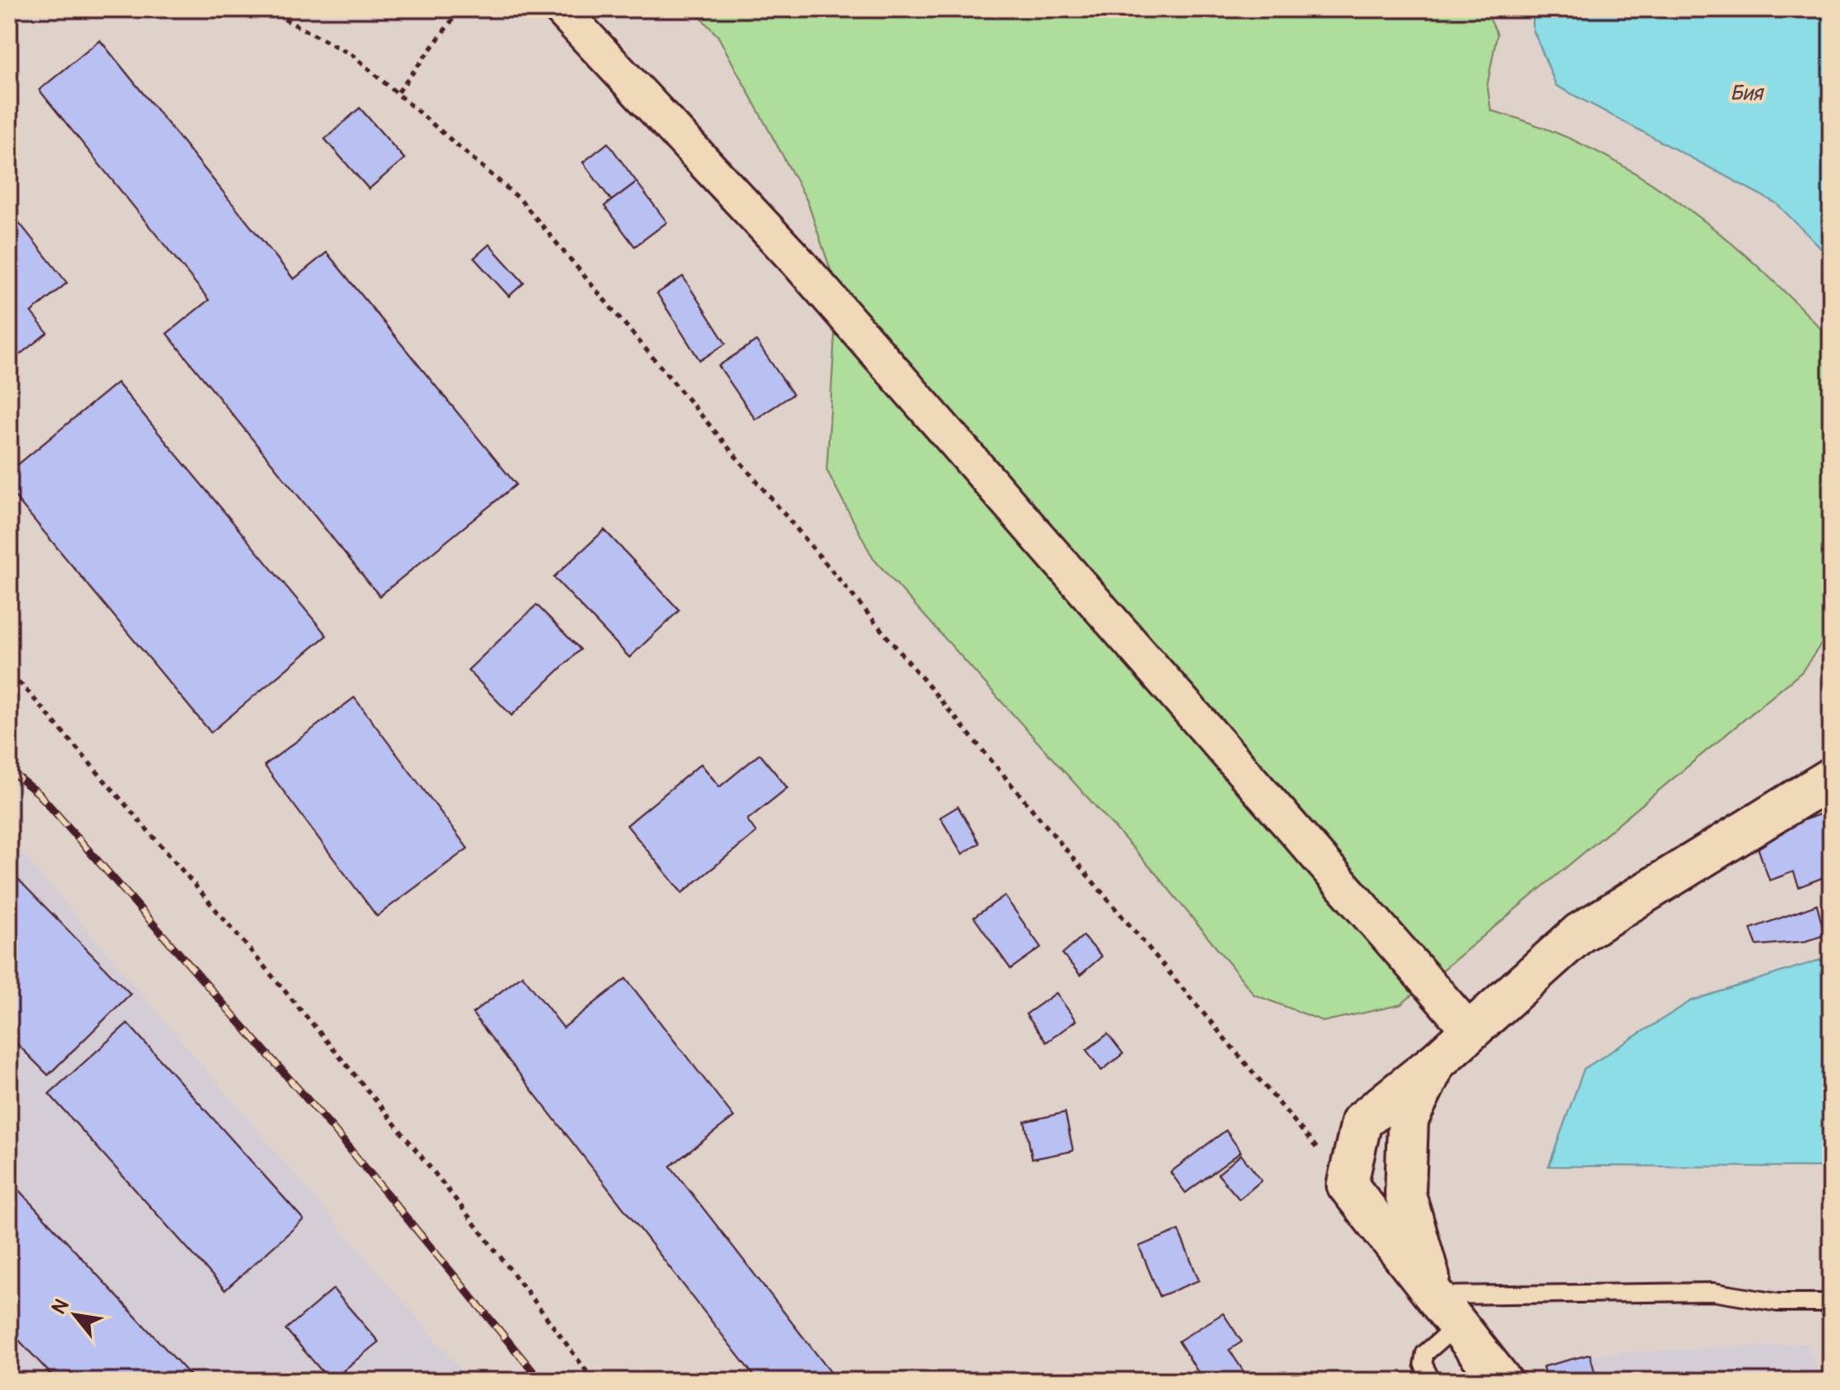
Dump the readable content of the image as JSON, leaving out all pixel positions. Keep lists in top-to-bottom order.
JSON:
{
  "water": ["Бия"],
  "north": "top left"
}
